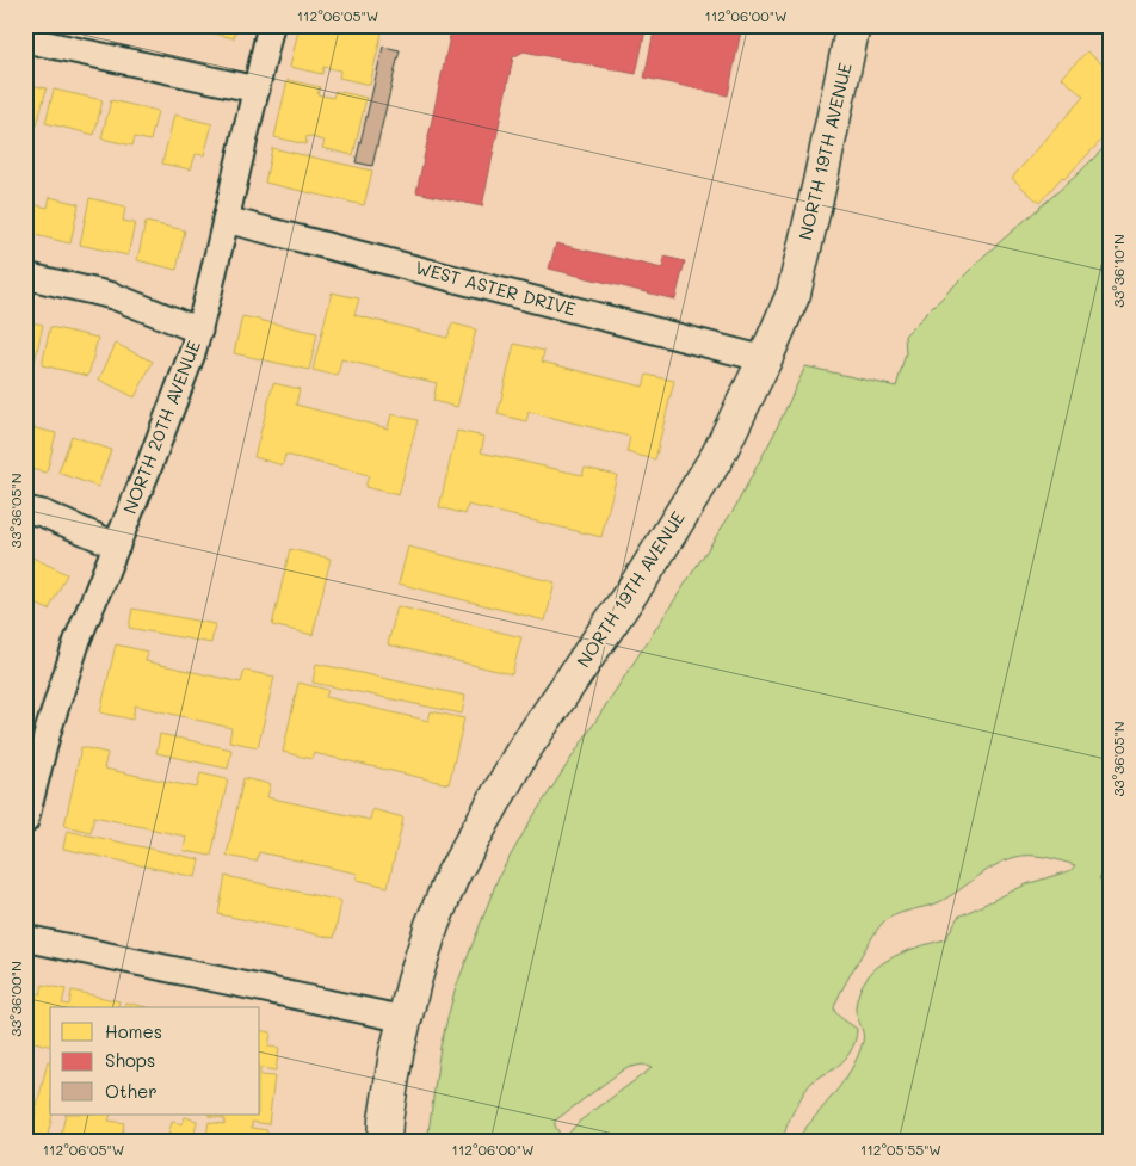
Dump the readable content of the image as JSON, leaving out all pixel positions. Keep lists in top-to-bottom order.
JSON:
{
  "streets": {
    "main road": ["NORTH 19TH AVENUE"],
    "street": ["WEST ASTER DRIVE", "NORTH 20TH AVENUE"]
  },
  "crossings": [
    ["NORTH 19TH AVENUE", "WEST ASTER DRIVE"],
    ["WEST ASTER DRIVE", "NORTH 20TH AVENUE"]
  ],
  "legend": ["Homes", "Shops", "Other"],
  "coordinates": [
    "112°06'05\"W",
    "112°06'00\"W",
    "33°36'10\"N",
    "33°36'05\"N",
    "33°36'00\"N",
    "112°05'55\"W"
  ]
}
